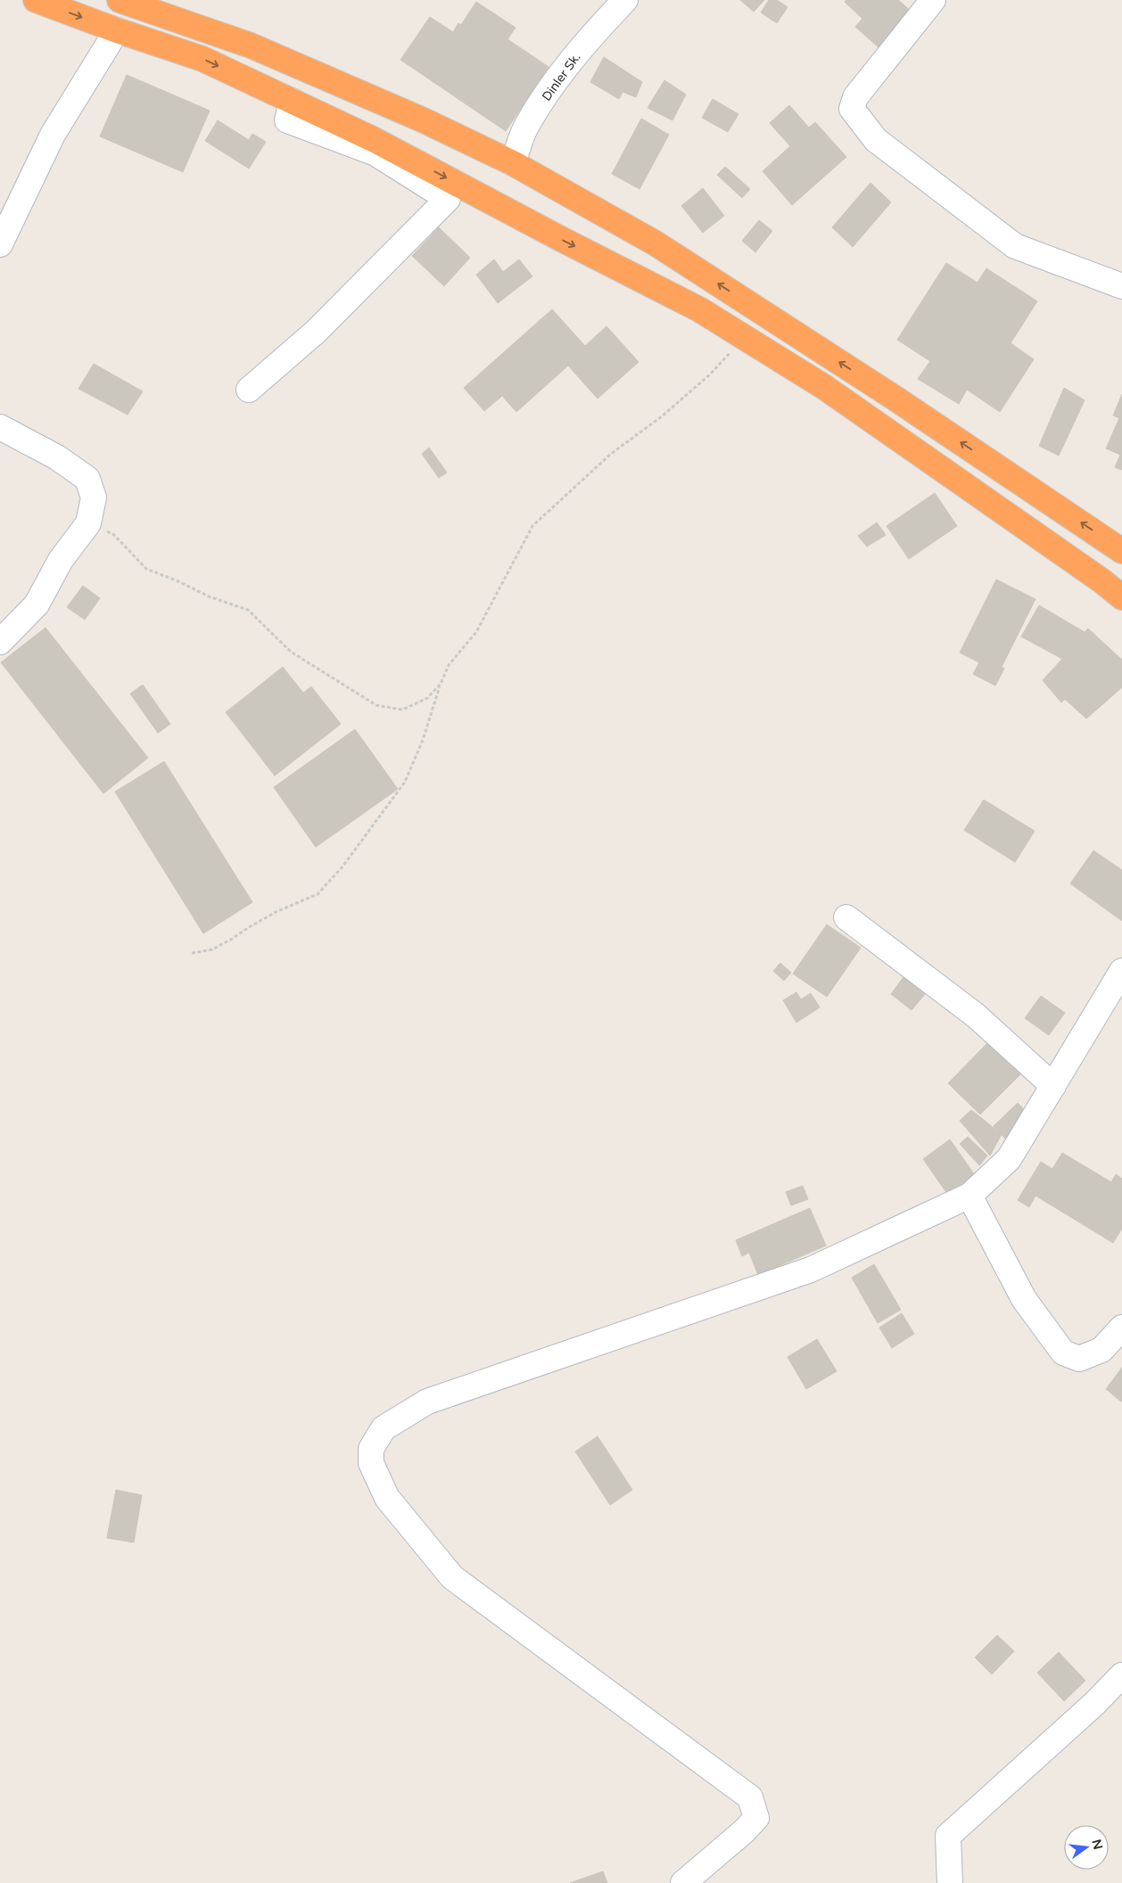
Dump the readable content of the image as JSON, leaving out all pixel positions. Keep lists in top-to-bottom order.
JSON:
{
  "streets": {
    "street": ["Dinler Sk."]
  },
  "north": "right"
}
